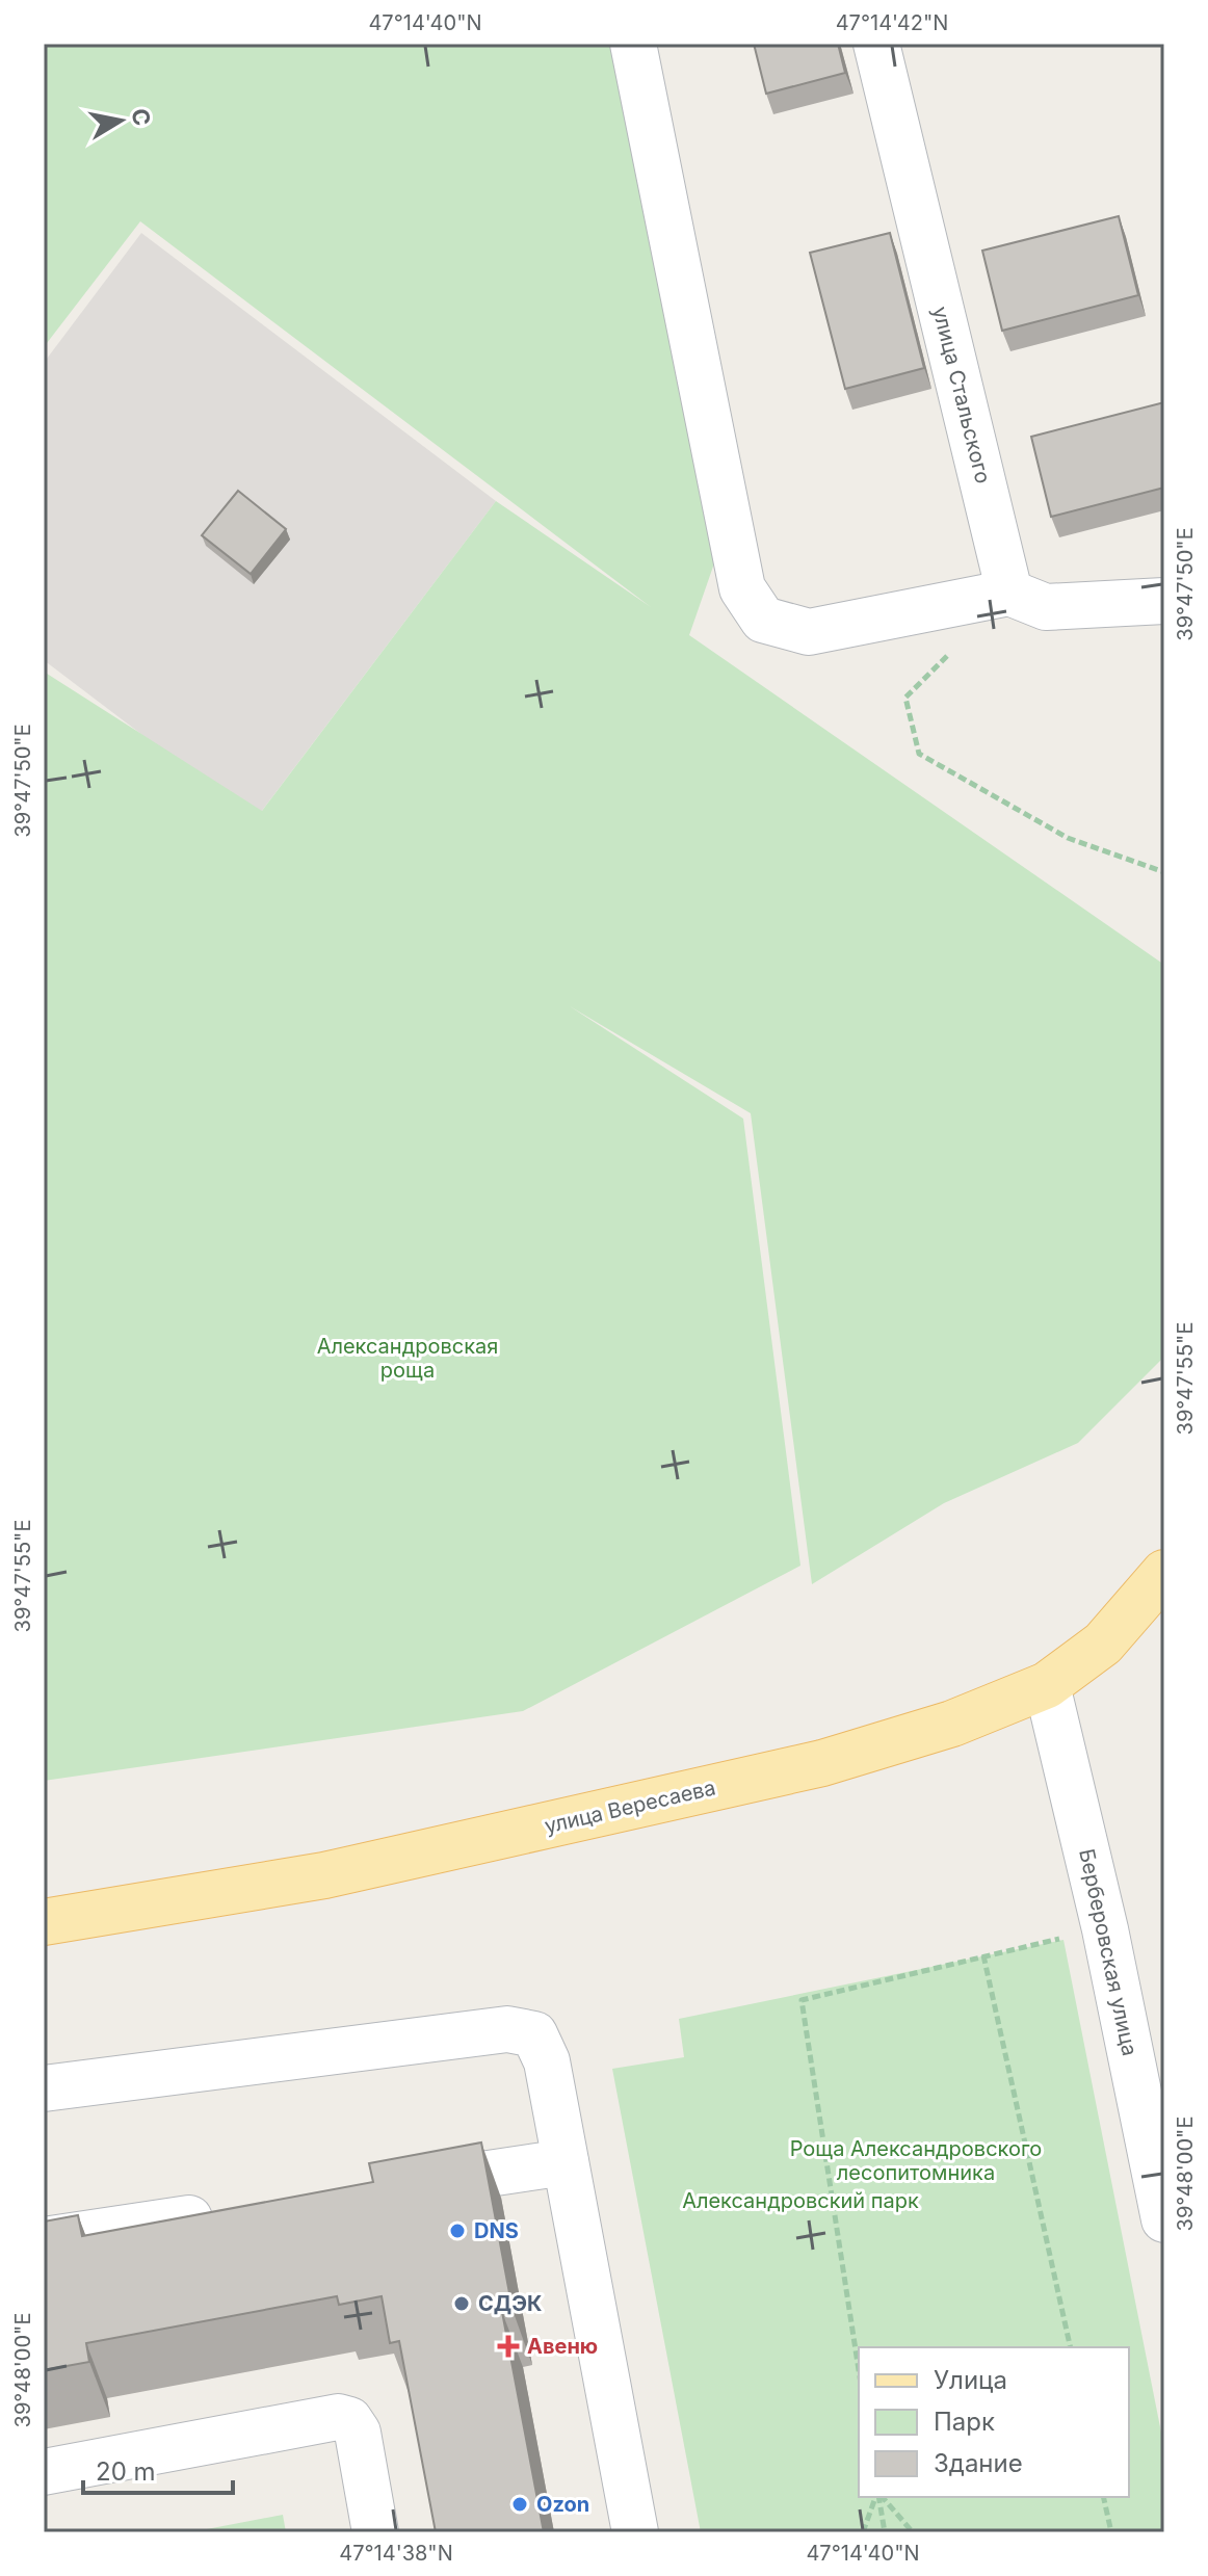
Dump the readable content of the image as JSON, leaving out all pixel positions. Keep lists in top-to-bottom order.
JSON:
{
  "streets": {
    "main road": ["улица Вересаева"],
    "street": ["улица Стальского", "Берберовская улица"]
  },
  "crossings": [
    ["улица Вересаева", "Берберовская улица"]
  ],
  "parks": ["Александровская роща", "Роща Александровского лесопитомника", "Александровский парк"],
  "places": {
    "other": ["DNS", "СДЭК", "Ozon"],
    "health": ["Авеню"]
  },
  "legend": ["Улица", "Парк", "Здание"],
  "scale_bar": "20 m",
  "north": "right",
  "coordinates": [
    "47°14'40\"N",
    "47°14'42\"N",
    "39°47'50\"E",
    "39°47'55\"E",
    "39°48'00\"E",
    "47°14'38\"N"
  ]
}
